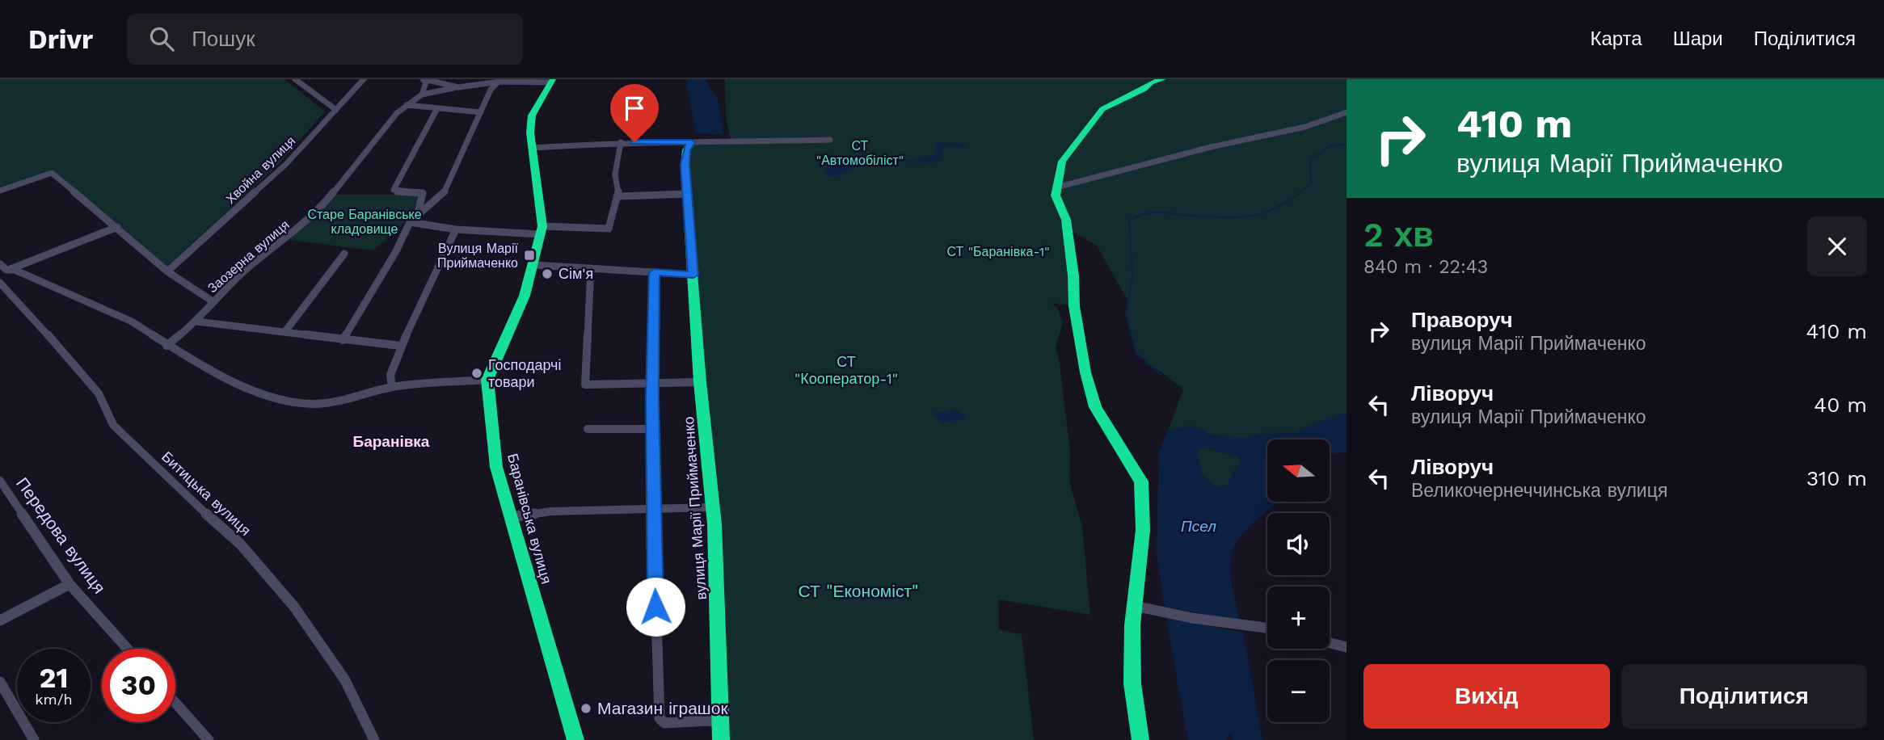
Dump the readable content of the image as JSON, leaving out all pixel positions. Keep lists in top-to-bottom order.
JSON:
{
  "streets": {
    "street": [
      "Хвойна вулиця",
      "Заозерна вулиця",
      "Битицька вулиця",
      "вулиця Марії Приймаченко",
      "Баранівська вулиця",
      "Передова вулиця"
    ]
  },
  "districts": ["Баранівка"],
  "water": ["Псел"],
  "parks": [
    "СТ \"Автомобіліст\"",
    "Старе Баранівське кладовище",
    "СТ \"Баранівка-1\"",
    "СТ \"Кооператор-1\"",
    "СТ \"Економіст\""
  ],
  "places": {
    "transit": ["Вулиця Марії Приймаченко"],
    "other": ["Сім'я", "Господарчі товари", "Магазин іграшок"]
  },
  "north": "left",
  "page": {
    "header": "Drivr",
    "search": "Пошук",
    "nav": ["Карта", "Шари", "Поділитися"],
    "turn": ["410 m", "вулиця Марії Приймаченко"],
    "heading": ["2 хв", "840 m · 22:43"],
    "list": [
      {
        "name": "Праворуч",
        "note": "вулиця Марії Приймаченко",
        "value": "410 m"
      },
      {
        "name": "Ліворуч",
        "note": "вулиця Марії Приймаченко",
        "value": "40 m"
      },
      {
        "name": "Ліворуч",
        "note": "Великочернеччинська вулиця",
        "value": "310 m"
      }
    ],
    "map_buttons": ["+", "−"],
    "speed": "21 km/h",
    "limit": "30",
    "buttons": ["Вихід", "Поділитися"]
  }
}
